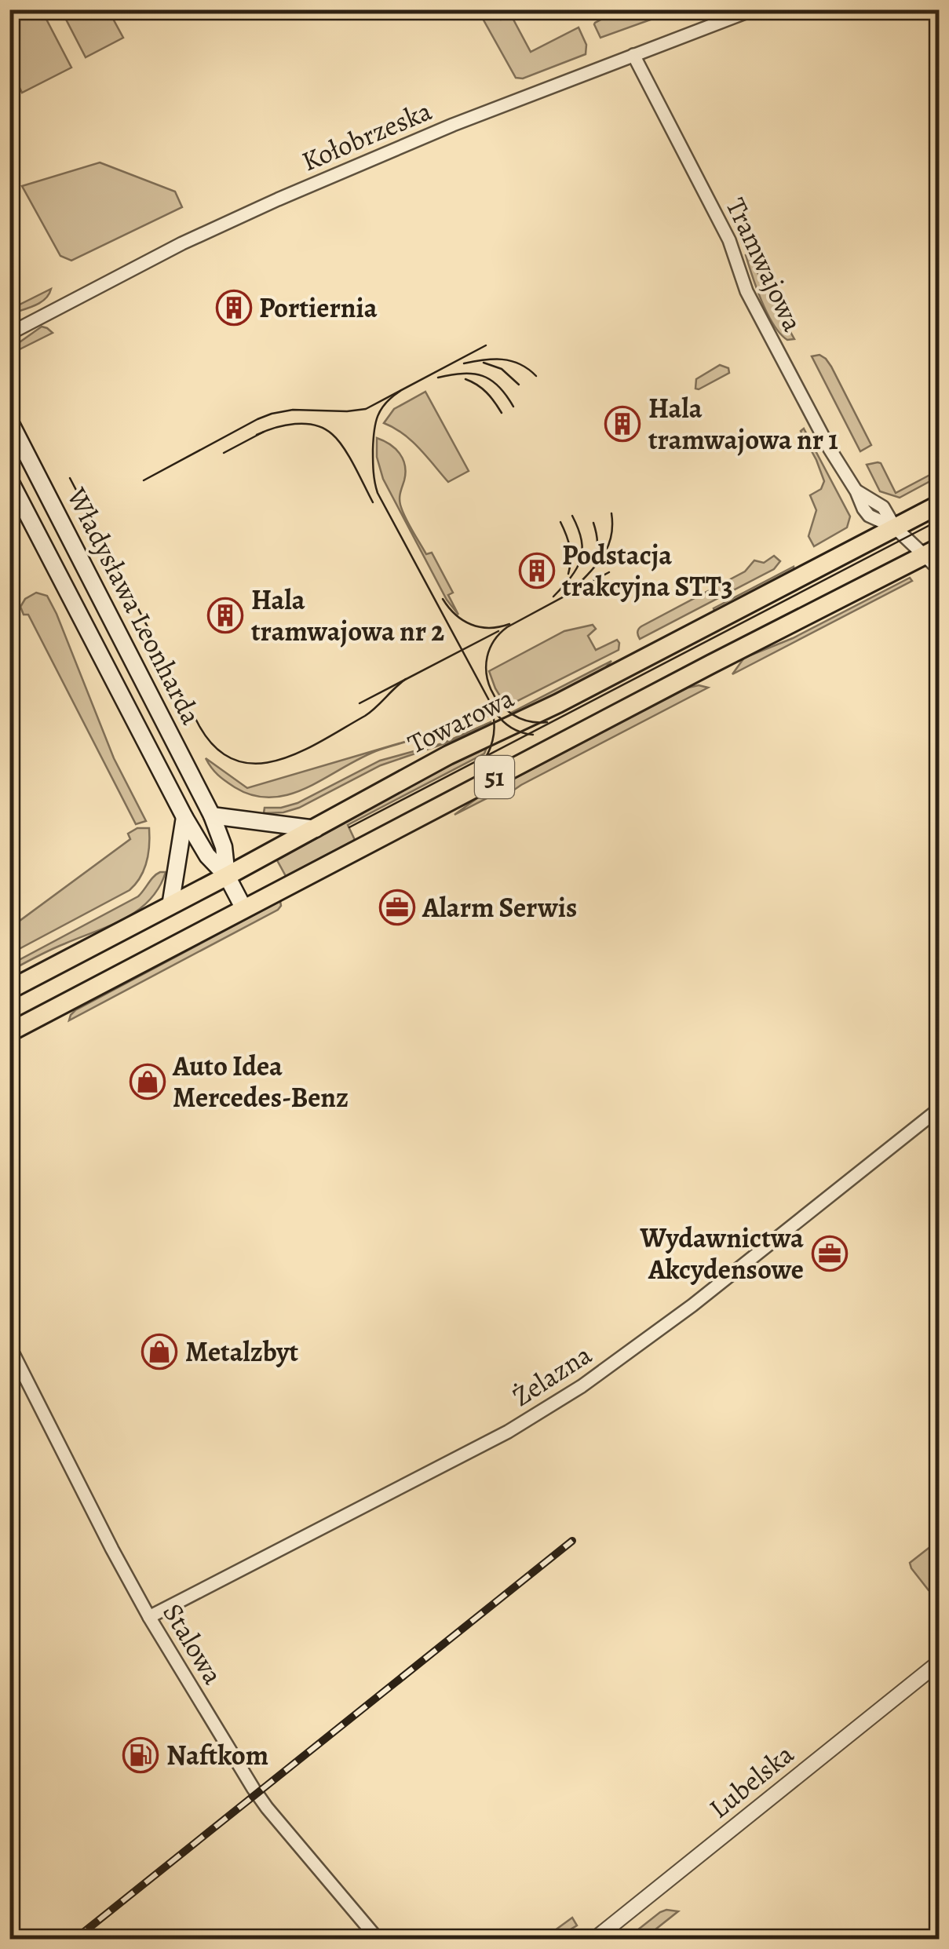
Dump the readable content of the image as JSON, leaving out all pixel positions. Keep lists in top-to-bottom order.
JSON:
{
  "streets": {
    "main road": ["Władysława Leonharda", "Towarowa", "51"],
    "street": [
      "Kołobrzeska",
      "Tramwajowa",
      "Żelazna",
      "Stalowa",
      "Lubelska"
    ]
  },
  "crossings": [
    ["Kołobrzeska", "Tramwajowa"],
    ["Tramwajowa", "Towarowa"],
    ["Tramwajowa", "51"],
    ["Władysława Leonharda", "Towarowa"],
    ["Władysława Leonharda", "51"],
    ["Żelazna", "Stalowa"]
  ],
  "places": {
    "building": [
      "Portiernia",
      "Hala tramwajowa nr 1",
      "Podstacja trakcyjna STT3",
      "Hala tramwajowa nr 2"
    ],
    "office": ["Alarm Serwis", "Wydawnictwa Akcydensowe"],
    "shop": ["Auto Idea Mercedes-Benz", "Metalzbyt"],
    "fuel station": ["Naftkom"]
  }
}
